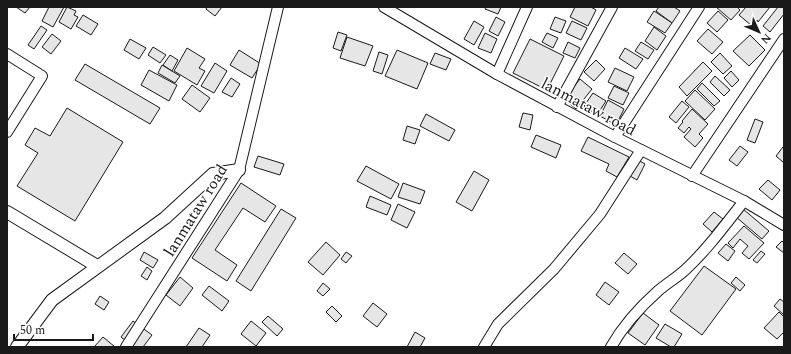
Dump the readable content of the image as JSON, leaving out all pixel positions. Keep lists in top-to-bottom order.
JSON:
{
  "streets": {
    "street": ["lanmataw road"]
  },
  "scale_bar": "50 m",
  "north": "bottom right"
}
